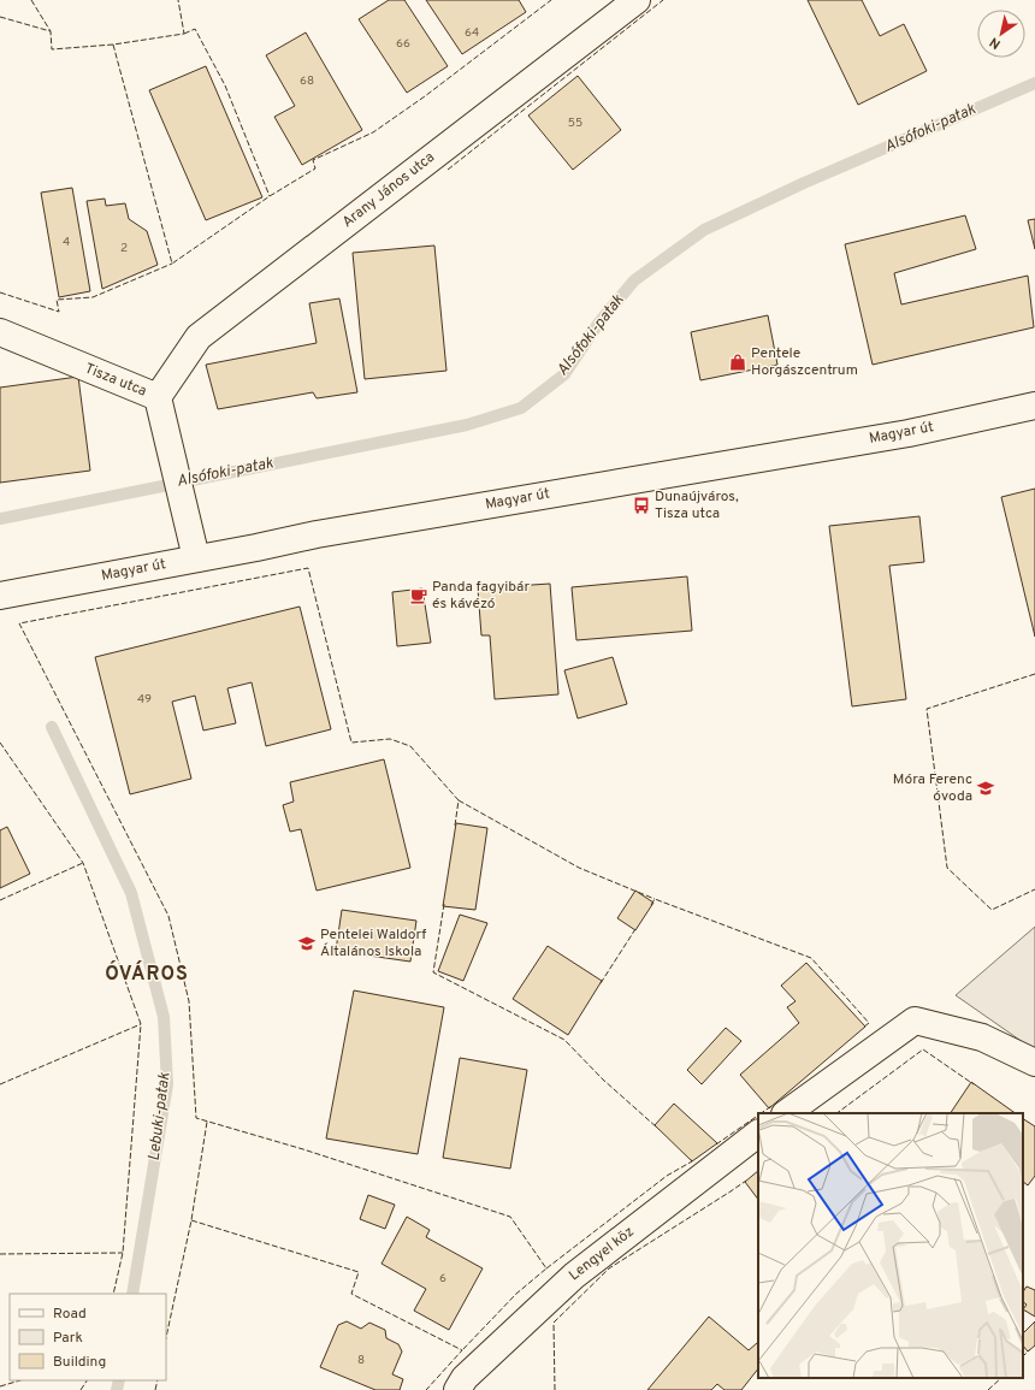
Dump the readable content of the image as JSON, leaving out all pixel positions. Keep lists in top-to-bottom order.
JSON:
{
  "streets": {
    "street": [
      "Arany János utca",
      "Tisza utca",
      "Magyar út",
      "Lengyel köz"
    ]
  },
  "crossings": [
    ["Arany János utca", "Tisza utca"],
    ["Tisza utca", "Magyar út"]
  ],
  "districts": ["ÓVÁROS"],
  "water": ["Alsófoki-patak", "Lebuki-patak"],
  "places": {
    "shop": ["Pentele Horgászcentrum"],
    "bus stop": ["Dunaújváros, Tisza utca"],
    "cafe": ["Panda fagyibár és kávézó"],
    "school or university": ["Móra Ferenc óvoda", "Pentelei Waldorf Általános Iskola"]
  },
  "house_numbers": [
    "64",
    "66",
    "68",
    "55",
    "4",
    "2",
    "49",
    "6",
    "8"
  ],
  "legend": ["Road", "Park", "Building"],
  "north": "bottom left"
}
